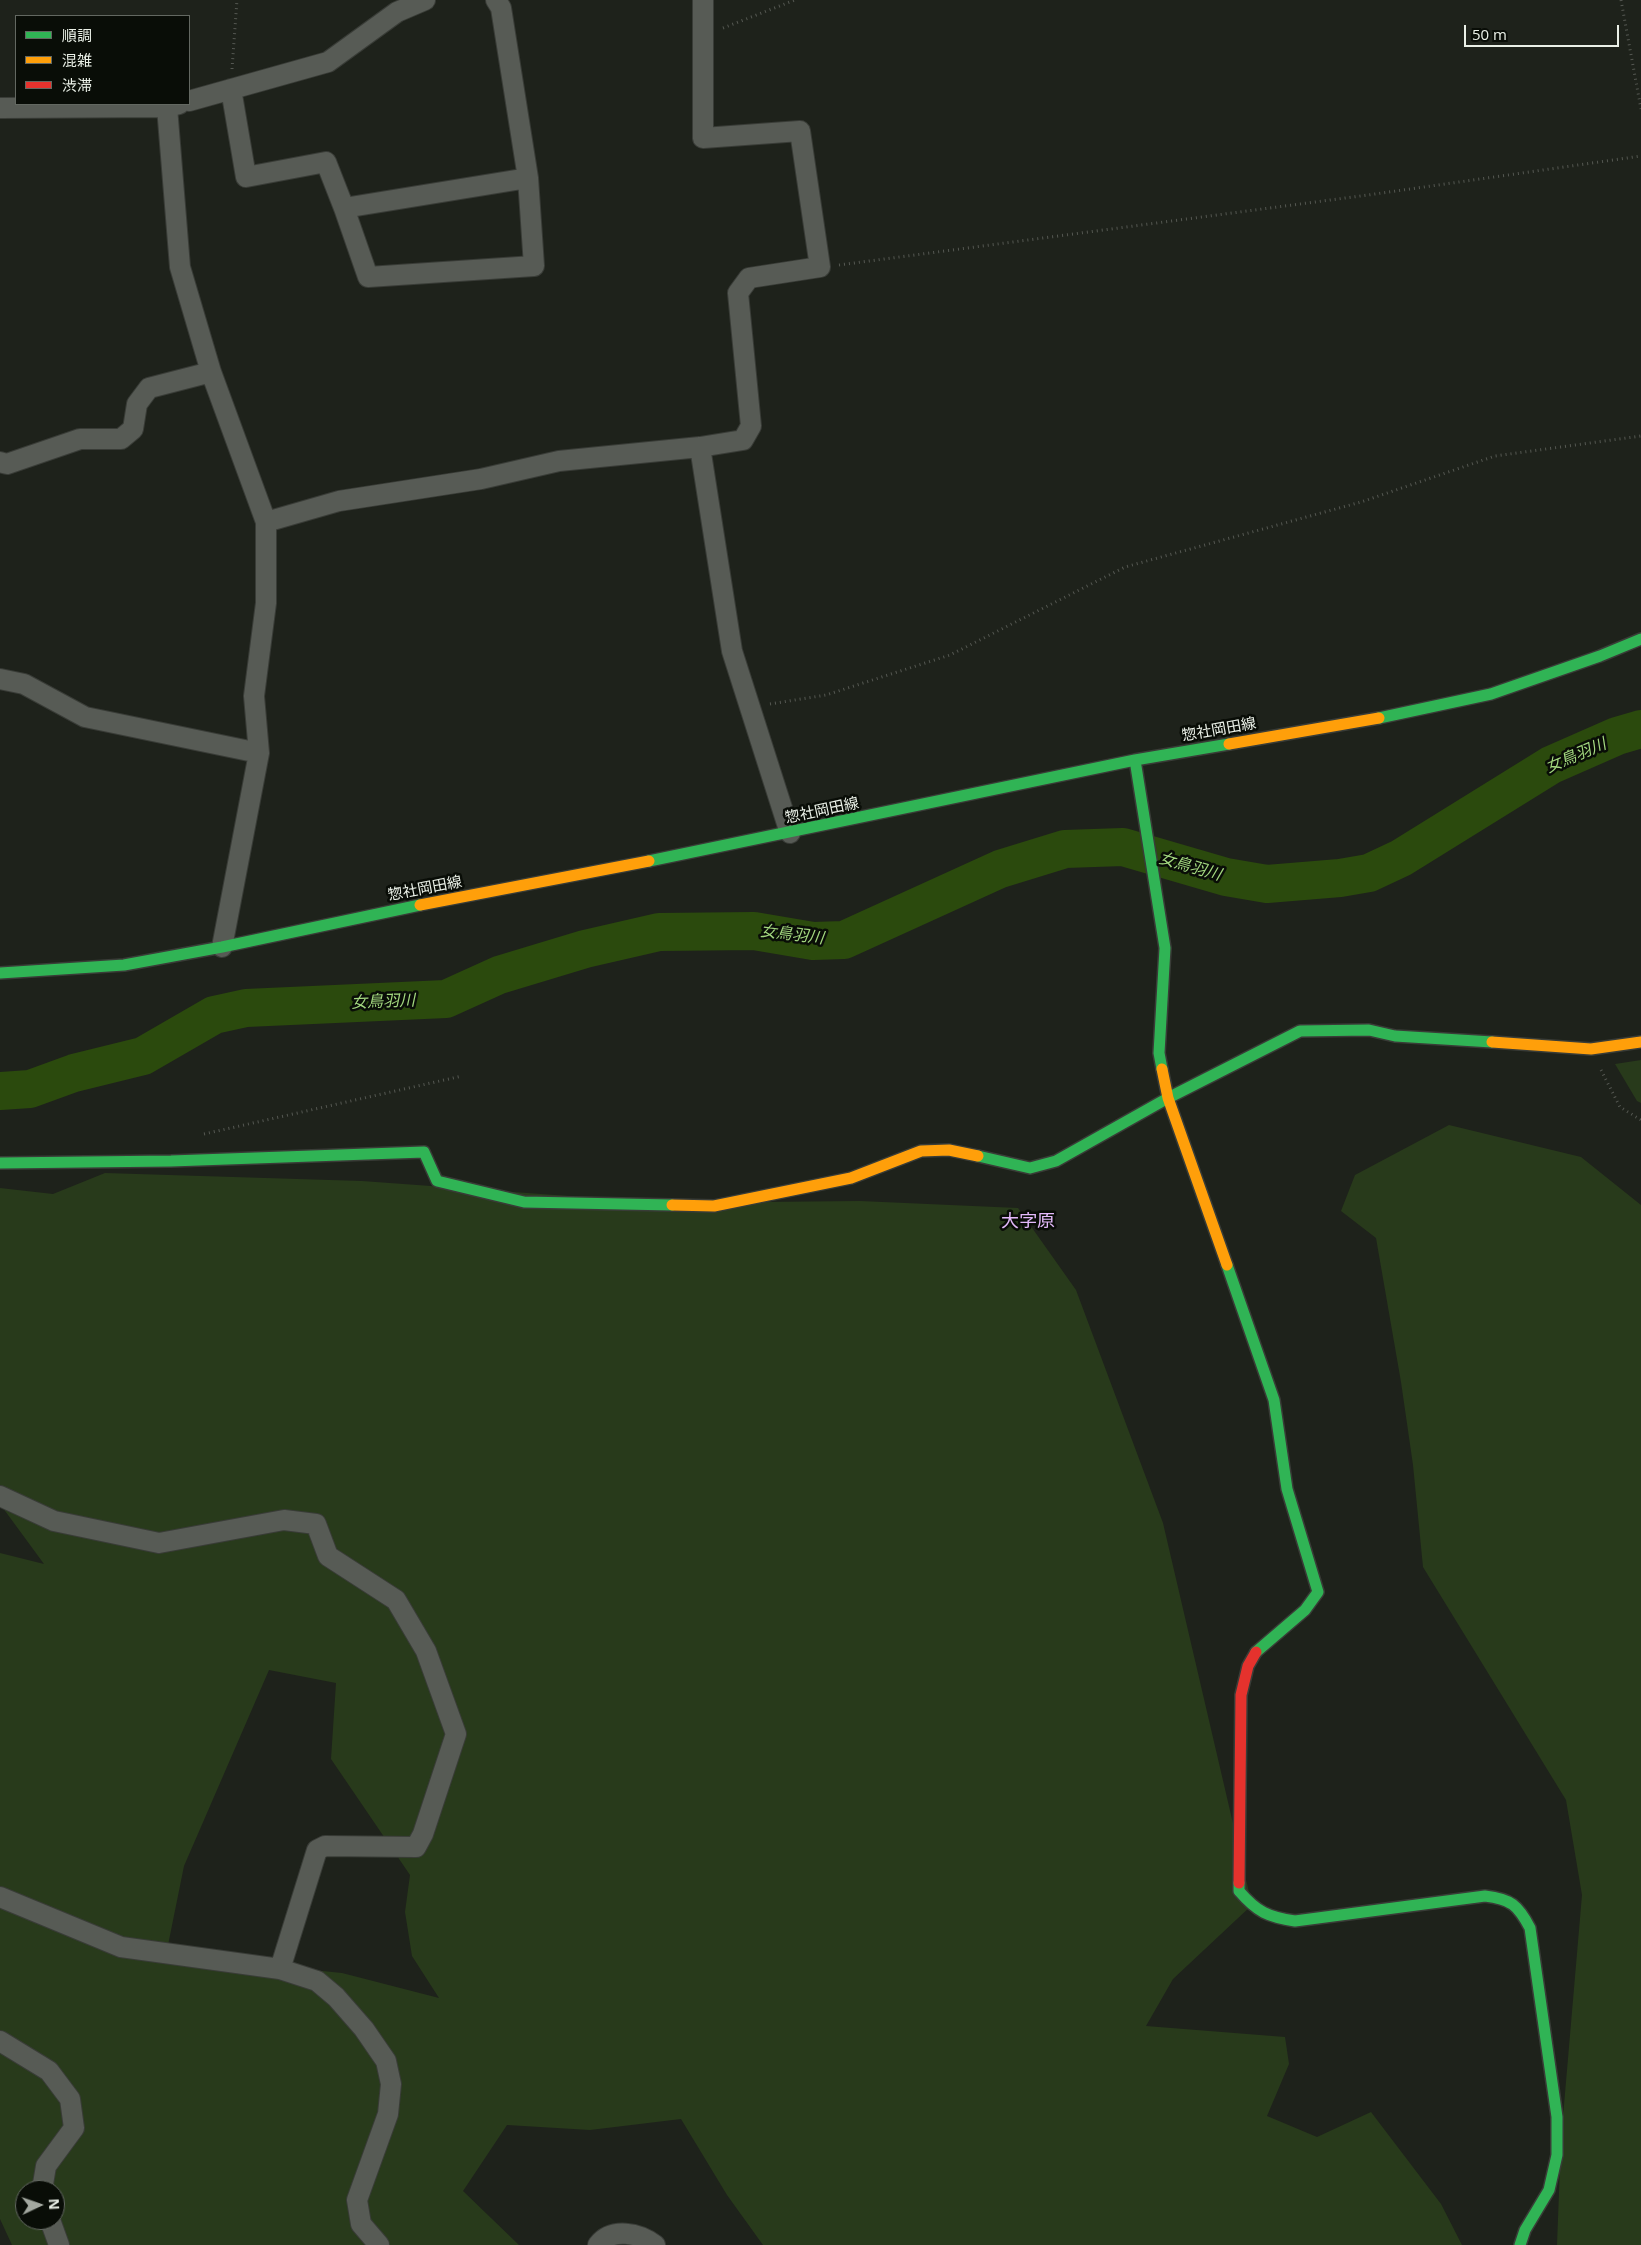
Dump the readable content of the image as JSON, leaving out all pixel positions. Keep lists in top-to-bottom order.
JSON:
{
  "streets": {
    "street": ["惣社岡田線"]
  },
  "districts": ["大字原"],
  "water": ["女鳥羽川"],
  "legend": ["順調", "混雑", "渋滞"],
  "scale_bar": "50 m",
  "north": "right"
}
